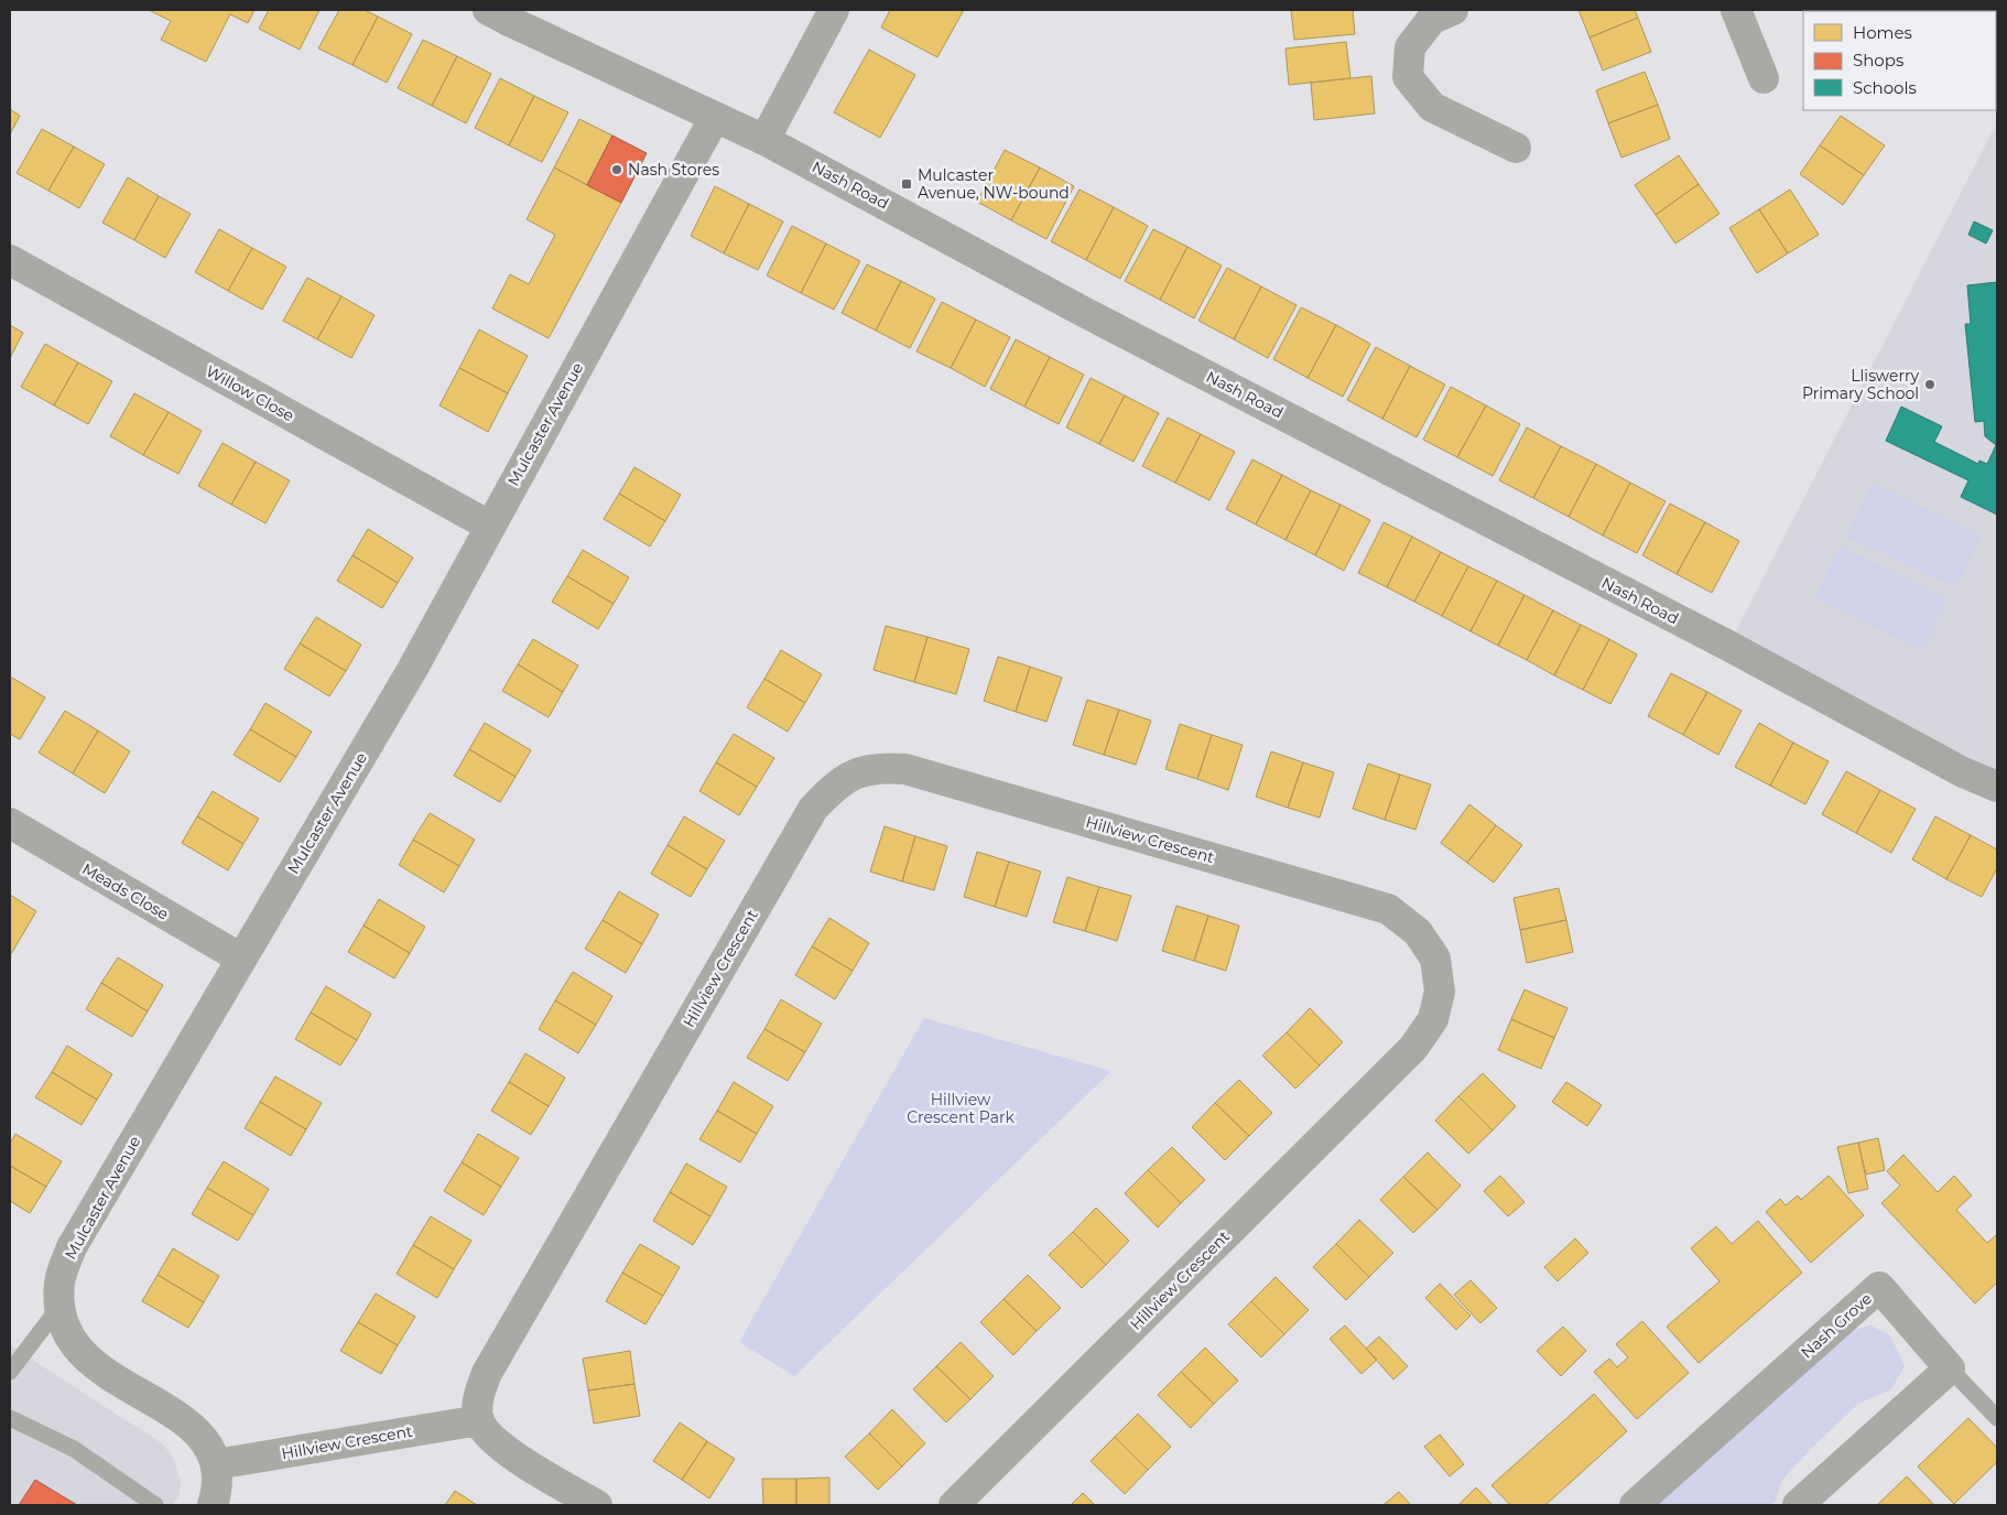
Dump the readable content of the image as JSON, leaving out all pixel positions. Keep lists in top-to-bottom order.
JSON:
{
  "streets": {
    "street": [
      "Nash Road",
      "Willow Close",
      "Mulcaster Avenue",
      "Hillview Crescent",
      "Meads Close",
      "Nash Grove"
    ]
  },
  "crossings": [
    ["Nash Road", "Mulcaster Avenue"],
    ["Willow Close", "Mulcaster Avenue"],
    ["Mulcaster Avenue", "Hillview Crescent"],
    ["Mulcaster Avenue", "Meads Close"]
  ],
  "parks": ["Hillview Crescent Park"],
  "places": {
    "other": ["Nash Stores", "Lliswerry Primary School"],
    "transit": ["Mulcaster Avenue, NW-bound"]
  },
  "legend": ["Homes", "Shops", "Schools"]
}
